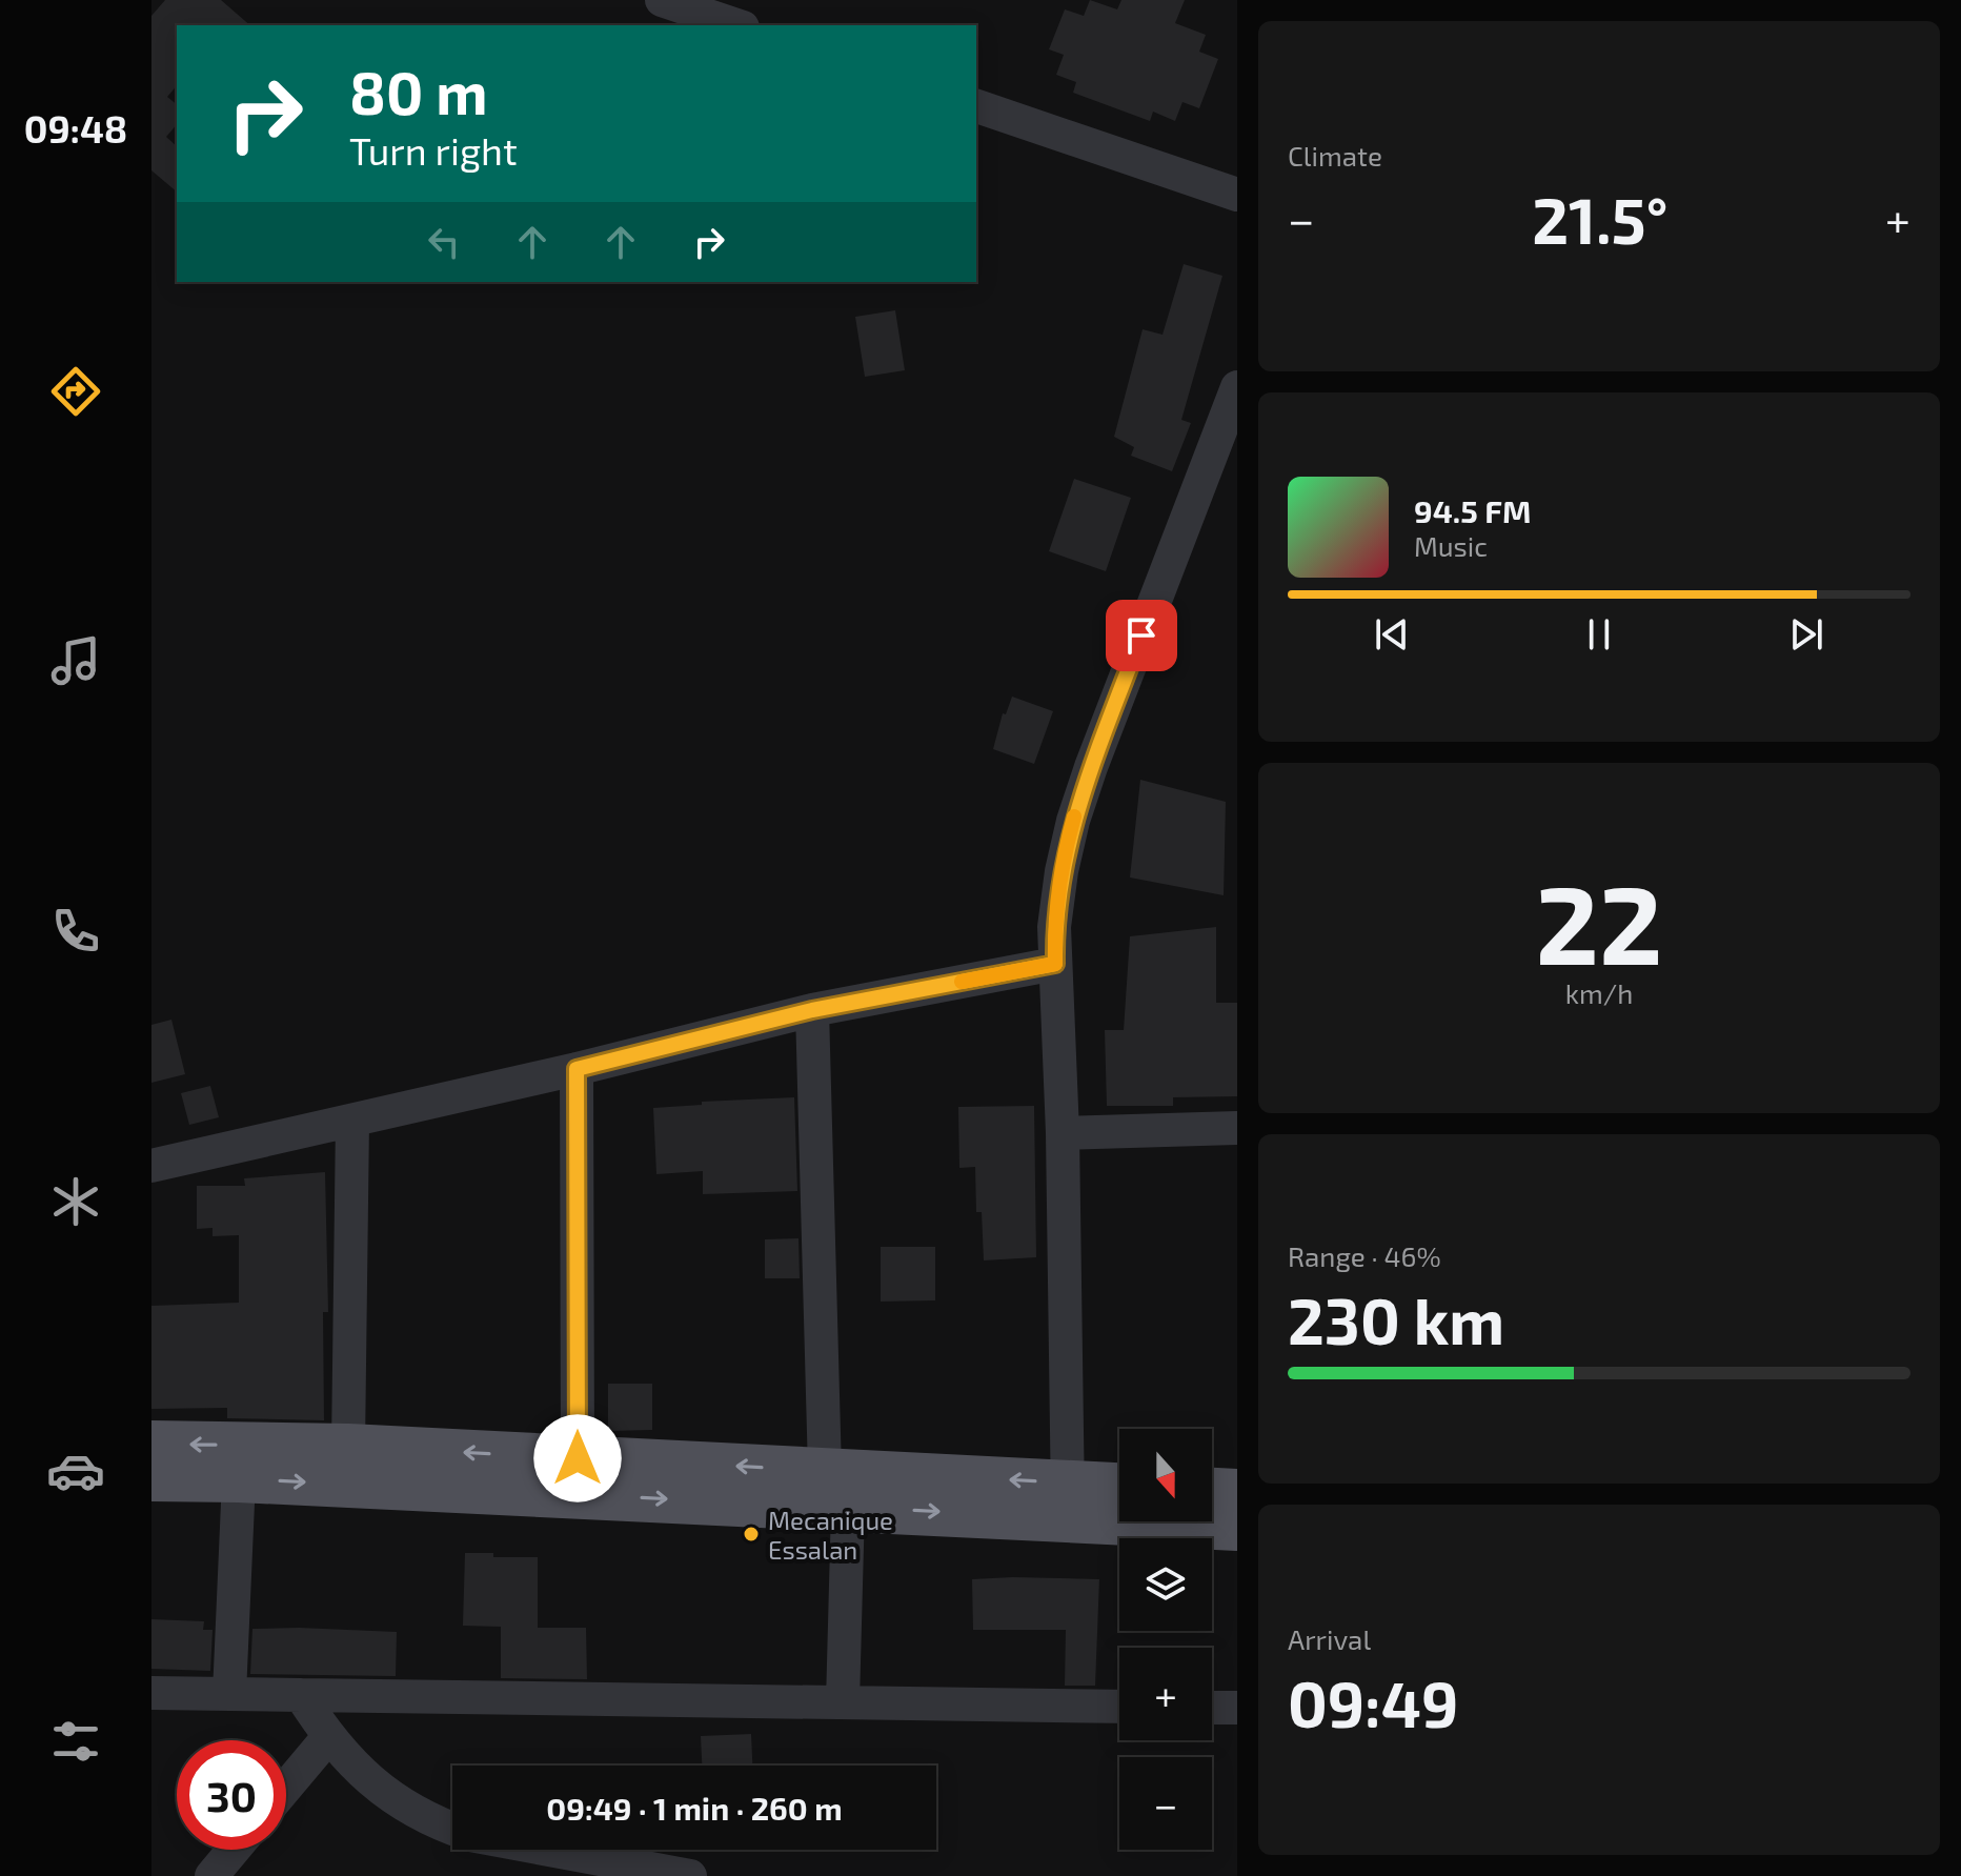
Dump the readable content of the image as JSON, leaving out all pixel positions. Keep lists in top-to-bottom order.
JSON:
{
  "places": ["Mecanique Essalan"],
  "north": "bottom",
  "page": {
    "tabs": "09:48",
    "tile": [
      "Climate",
      ["22", "km/h"],
      ["Range · 46%", "230 km"],
      ["Arrival", "09:49"]
    ],
    "turn": ["80 m", "Turn right"],
    "heat": ["−", "21.5°", "+"],
    "song": ["94.5 FM", "Music"],
    "map_buttons": ["+", "−"],
    "limit": "30",
    "trip": "09:49 · 1 min · 260 m"
  }
}
